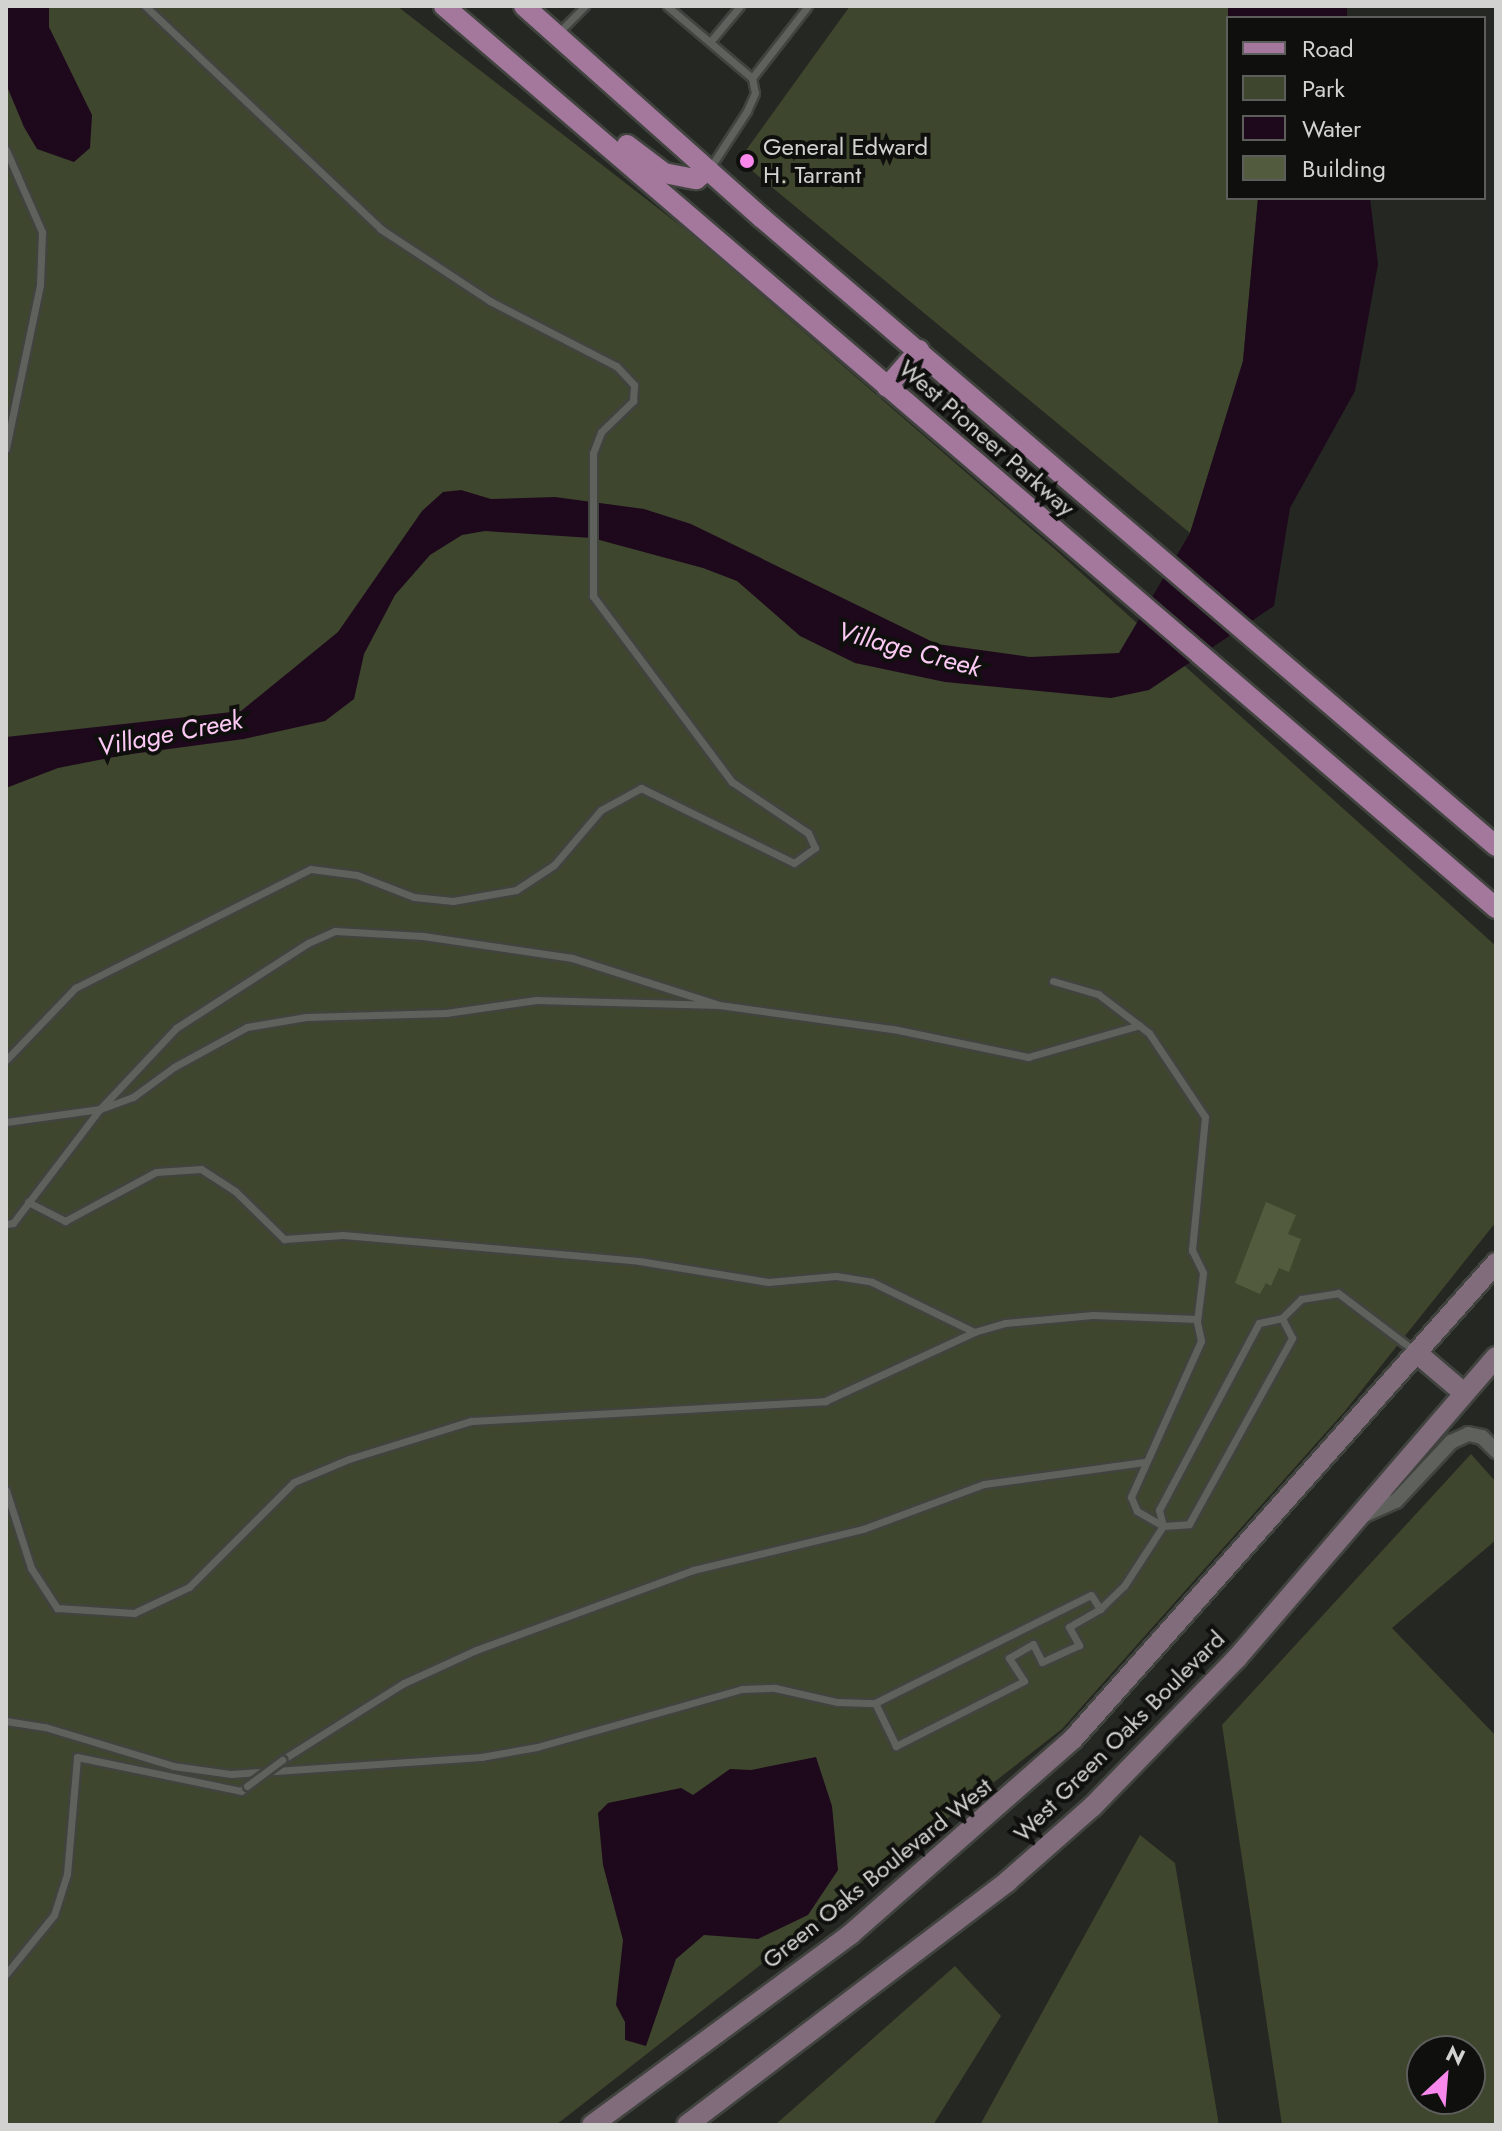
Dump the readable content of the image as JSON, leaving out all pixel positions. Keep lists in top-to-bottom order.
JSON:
{
  "streets": {
    "main road": ["West Pioneer Parkway", "West Green Oaks Boulevard", "Green Oaks Boulevard West"]
  },
  "crossings": [
    ["West Green Oaks Boulevard", "Green Oaks Boulevard West"]
  ],
  "water": ["Village Creek"],
  "places": ["General Edward H. Tarrant"],
  "legend": [
    "Road",
    "Park",
    "Water",
    "Building"
  ],
  "north": "top right"
}
